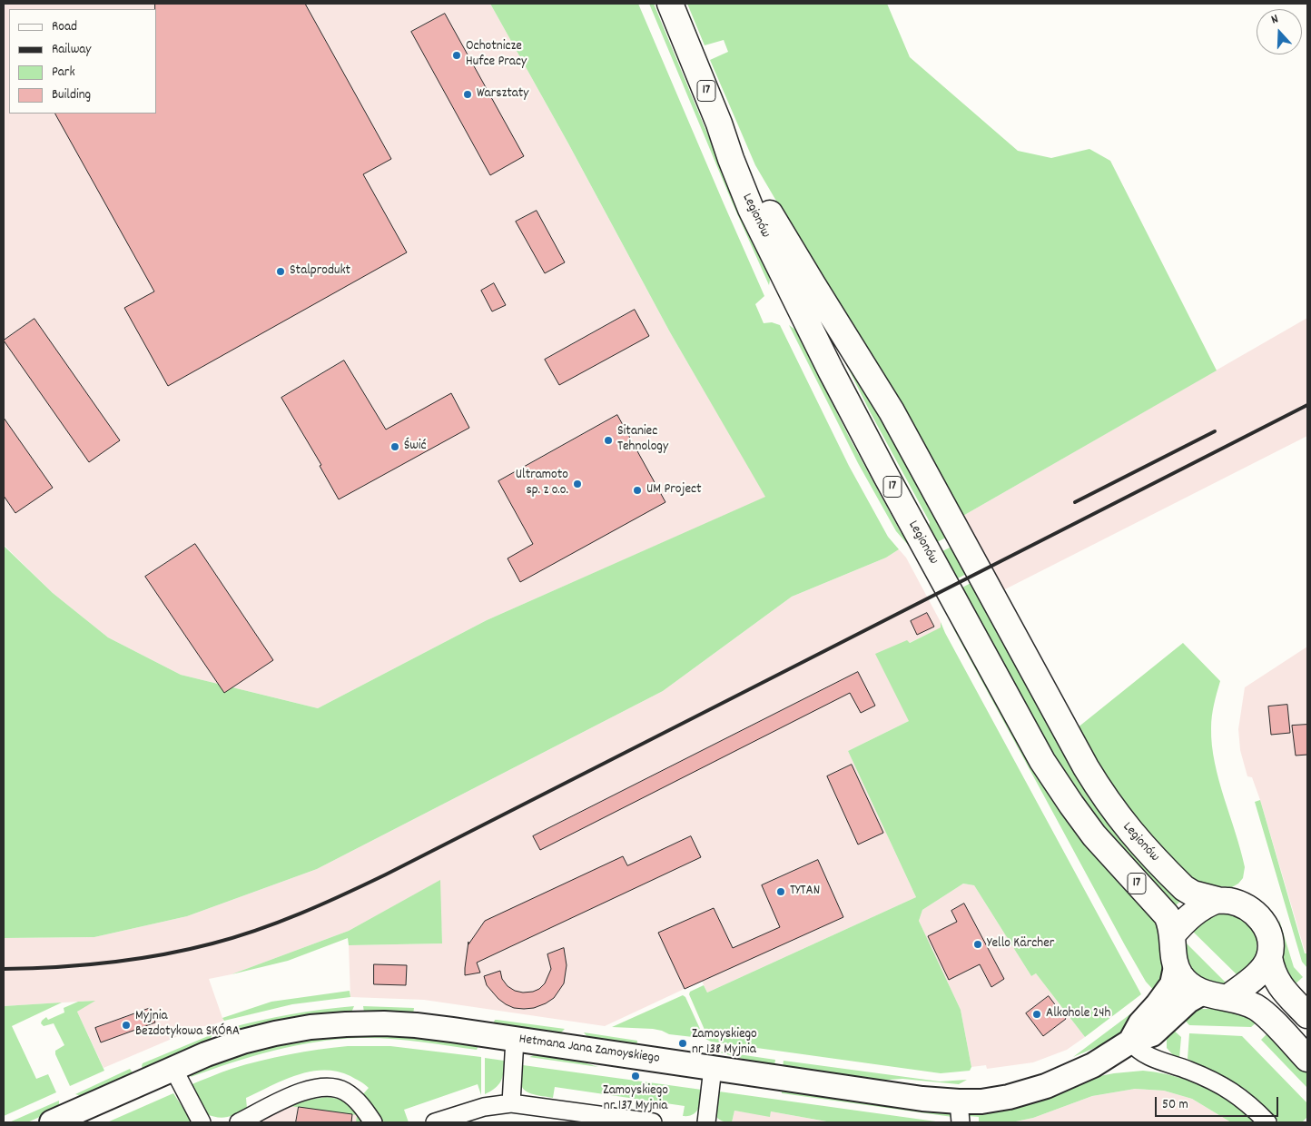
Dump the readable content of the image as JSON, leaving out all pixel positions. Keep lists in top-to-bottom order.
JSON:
{
  "streets": {
    "highway": ["17", "Legionów"],
    "street": ["Hetmana Jana Zamoyskiego"]
  },
  "crossings": [
    ["17", "Legionów"],
    ["17", "Hetmana Jana Zamoyskiego"],
    ["Legionów", "Hetmana Jana Zamoyskiego"]
  ],
  "places": [
    "Ochotnicze Hufce Pracy",
    "Warsztaty",
    "Stalprodukt",
    "Sitaniec Tehnology",
    "Świć",
    "Ultramoto sp. z o.o.",
    "UM Project",
    "TYTAN",
    "Yello Kärcher",
    "Alkohole 24h",
    "Myjnia Bezdotykowa SKÓRA",
    "Zamoyskiego nr 138 Myjnia",
    "Zamoyskiego nr 137 Myjnia"
  ],
  "legend": [
    "Road",
    "Railway",
    "Park",
    "Building"
  ],
  "scale_bar": "50 m",
  "north": "top"
}
